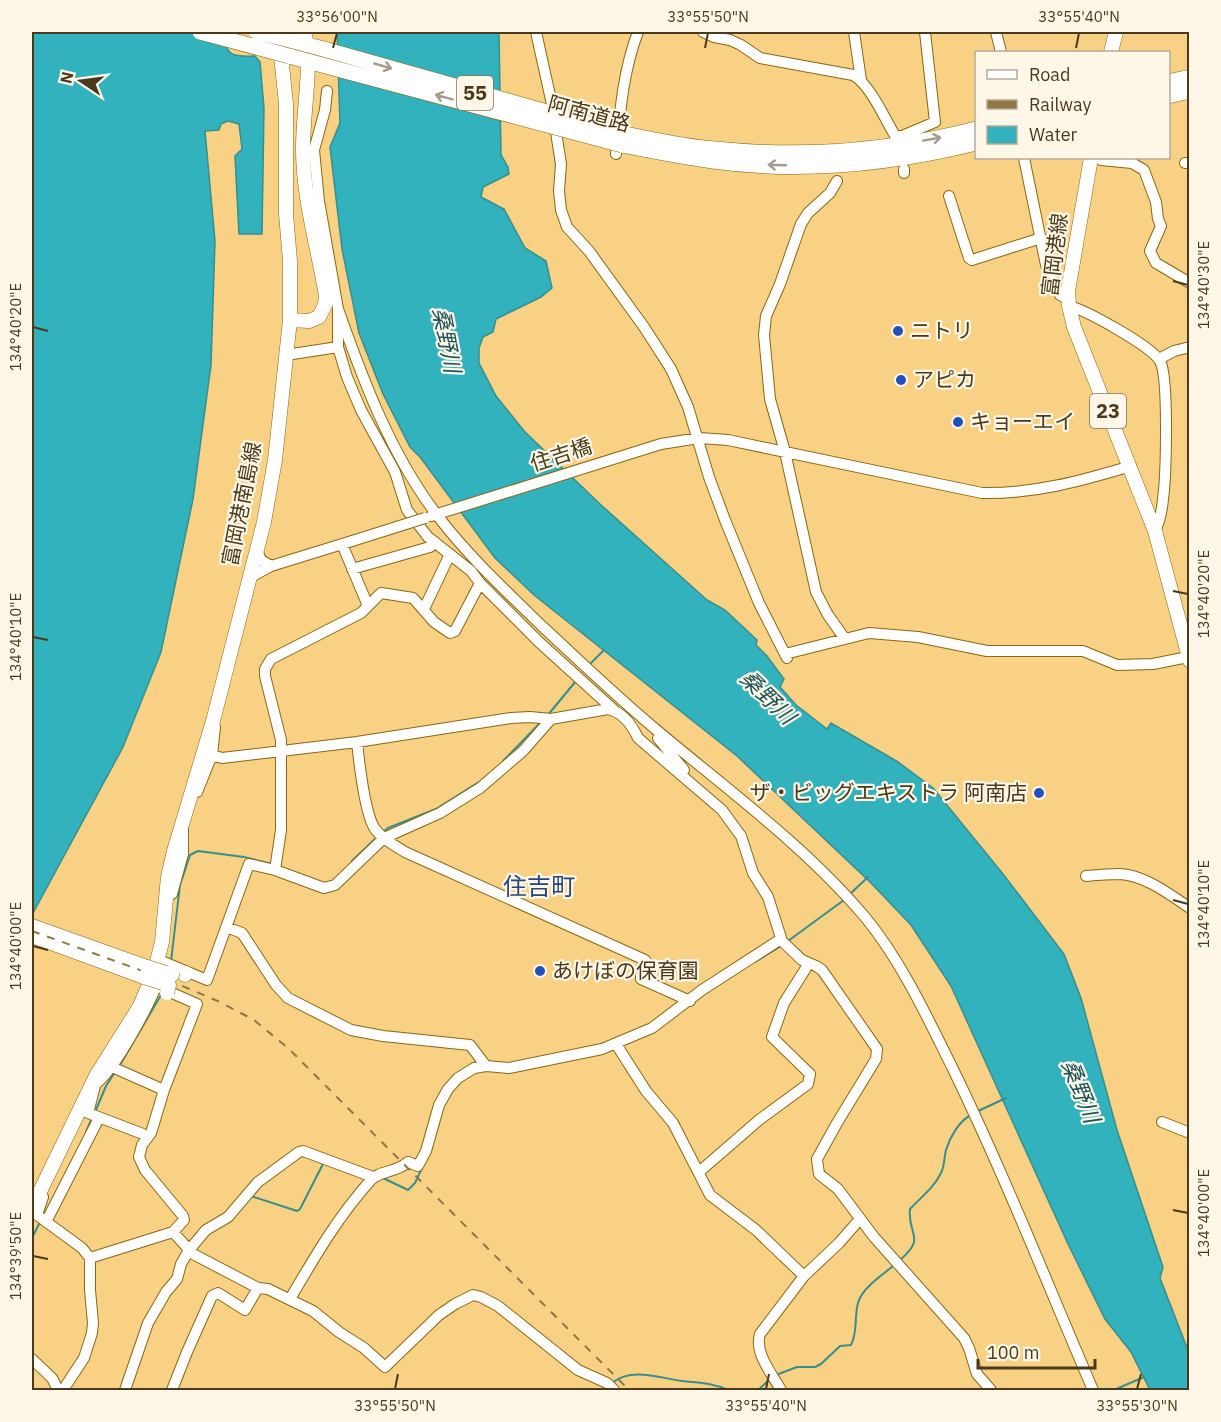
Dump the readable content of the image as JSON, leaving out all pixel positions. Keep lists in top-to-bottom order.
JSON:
{
  "streets": {
    "highway": ["55", "阿南道路"],
    "main road": ["富岡港線", "23", "富岡港南島線"],
    "street": ["住吉橋"]
  },
  "crossings": [
    ["阿南道路", "富岡港南島線"],
    ["富岡港線", "住吉橋"],
    ["住吉橋", "富岡港南島線"]
  ],
  "districts": ["住吉町"],
  "water": ["桑野川"],
  "places": [
    "ニトリ",
    "アピカ",
    "キョーエイ",
    "ザ・ビッグエキストラ 阿南店",
    "あけぼの保育園"
  ],
  "legend": ["Road", "Railway", "Water"],
  "scale_bar": "100 m",
  "north": "left",
  "coordinates": [
    "33°56'00\"N",
    "33°55'50\"N",
    "33°55'40\"N",
    "134°40'30\"E",
    "134°40'20\"E",
    "134°40'10\"E",
    "134°40'00\"E",
    "134°39'50\"E",
    "33°55'30\"N"
  ]
}
